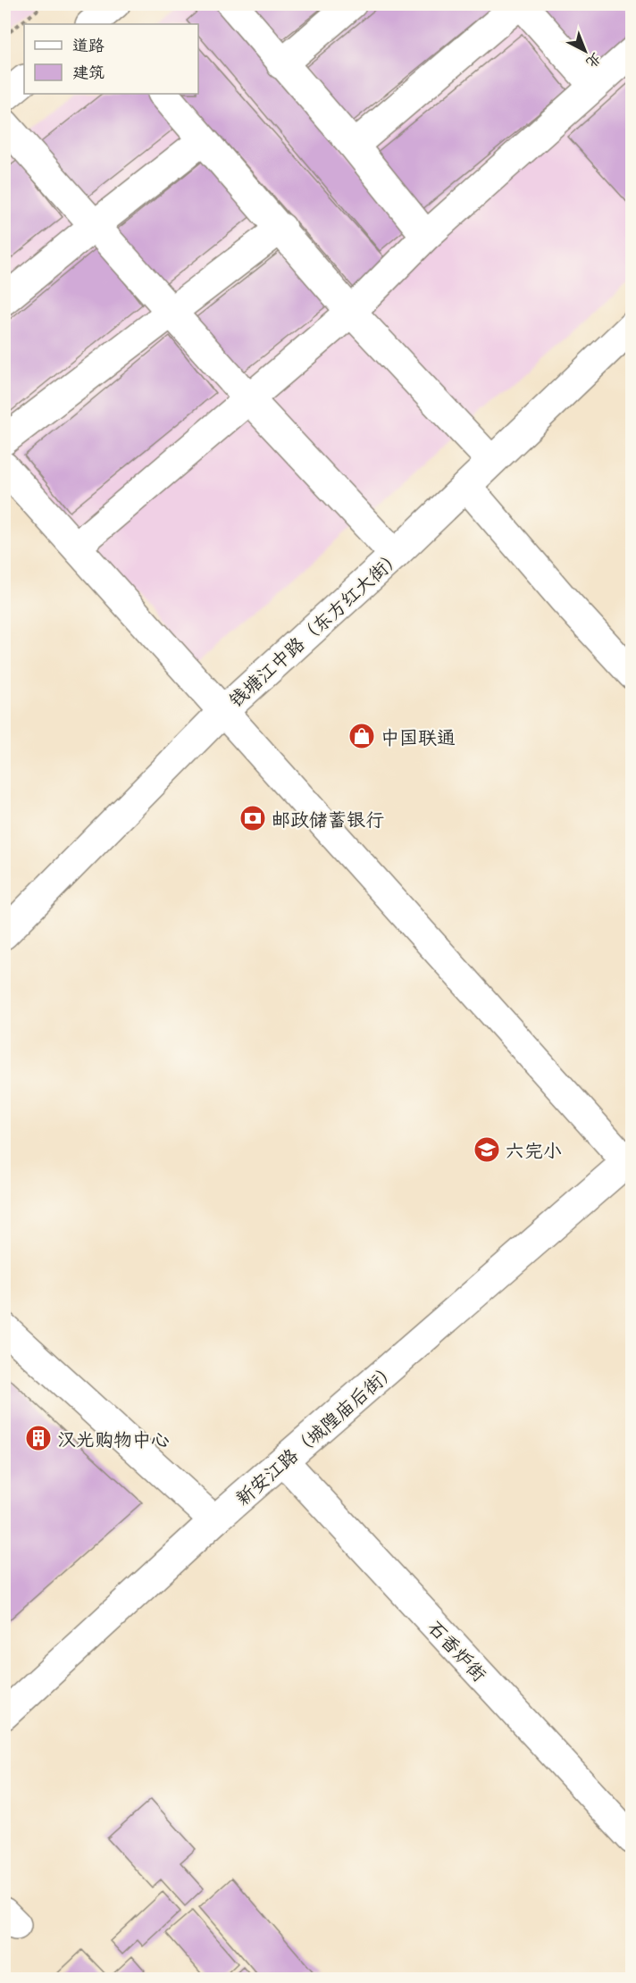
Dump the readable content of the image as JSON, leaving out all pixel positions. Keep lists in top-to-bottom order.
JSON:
{
  "streets": {
    "street": ["钱塘江中路（东方红大街）", "新安江路（城隍庙后街）", "石香炉街"]
  },
  "crossings": [
    ["新安江路（城隍庙后街）", "石香炉街"]
  ],
  "places": {
    "shop": ["中国联通"],
    "bank": ["邮政储蓄银行"],
    "school or university": ["六完小"],
    "building": ["汉光购物中心"]
  },
  "legend": ["道路", "建筑"],
  "north": "bottom right"
}
